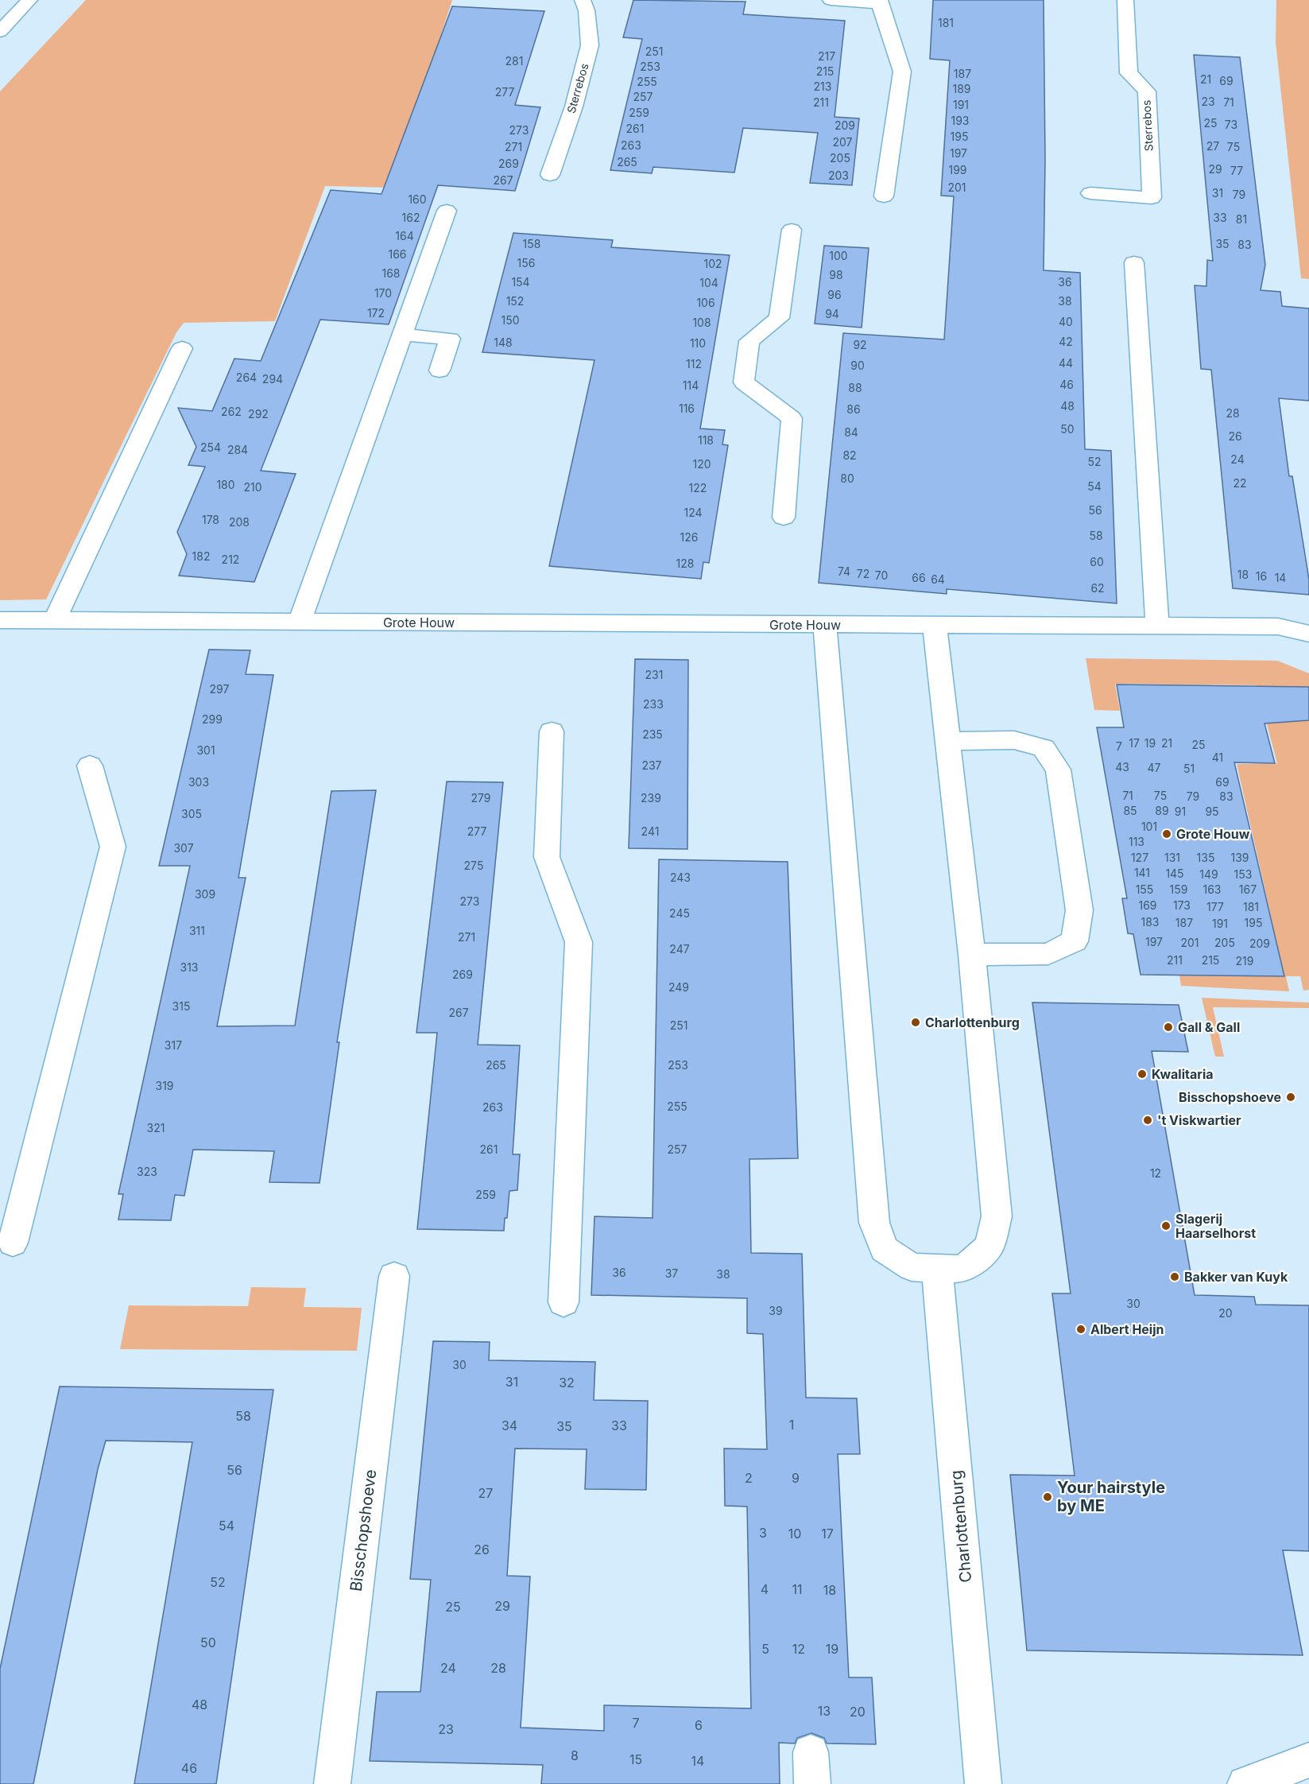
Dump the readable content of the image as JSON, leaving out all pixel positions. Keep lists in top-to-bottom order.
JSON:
{
  "streets": {
    "main road": [
      "Sterrebos",
      "Grote Houw",
      "Charlottenburg",
      "Bisschopshoeve"
    ]
  },
  "places": [
    "Grote Houw",
    "Charlottenburg",
    "Gall & Gall",
    "Kwalitaria",
    "Bisschopshoeve",
    "'t Viskwartier",
    "Slagerij Haarselhorst",
    "Bakker van Kuyk",
    "Albert Heijn",
    "Your hairstyle by ME"
  ],
  "house_numbers": [
    "181",
    "251",
    "217",
    "281",
    "253",
    "215",
    "187",
    "21",
    "69",
    "255",
    "213",
    "189",
    "277",
    "257",
    "23",
    "211",
    "71",
    "191",
    "259",
    "193",
    "25",
    "73",
    "209",
    "261",
    "273",
    "195",
    "207",
    "263",
    "27",
    "271",
    "75",
    "197",
    "205",
    "265",
    "269",
    "29",
    "199",
    "77",
    "203",
    "267",
    "201",
    "31",
    "79",
    "160",
    "162",
    "33",
    "81",
    "164",
    "158",
    "35",
    "83",
    "166",
    "100",
    "156",
    "102",
    "168",
    "98",
    "154",
    "36",
    "104",
    "170",
    "96",
    "152",
    "38",
    "106",
    "172",
    "94",
    "150",
    "40",
    "108",
    "42",
    "148",
    "110",
    "92",
    "44",
    "112",
    "90",
    "264",
    "294",
    "46",
    "114",
    "88",
    "48",
    "116",
    "86",
    "262",
    "28",
    "292",
    "50",
    "84",
    "26",
    "118",
    "254",
    "284",
    "82",
    "24",
    "52",
    "120",
    "80",
    "22",
    "180",
    "54",
    "210",
    "122",
    "56",
    "124",
    "178",
    "208",
    "58",
    "126",
    "182",
    "212",
    "60",
    "128",
    "74",
    "72",
    "18",
    "70",
    "16",
    "66",
    "14",
    "64",
    "62",
    "231",
    "297",
    "233",
    "299",
    "235",
    "17",
    "19",
    "21",
    "25",
    "7",
    "301",
    "41",
    "237",
    "43",
    "47",
    "51",
    "303",
    "69",
    "71",
    "75",
    "79",
    "83",
    "279",
    "239",
    "85",
    "89",
    "91",
    "95",
    "305",
    "101",
    "277",
    "241",
    "113",
    "307",
    "127",
    "131",
    "135",
    "139",
    "275",
    "141",
    "145",
    "149",
    "153",
    "243",
    "155",
    "159",
    "163",
    "167",
    "309",
    "273",
    "169",
    "173",
    "177",
    "181",
    "245",
    "183",
    "187",
    "195",
    "191",
    "311",
    "271",
    "197",
    "201",
    "205",
    "209",
    "247",
    "211",
    "215",
    "219",
    "313",
    "269",
    "249",
    "315",
    "267",
    "251",
    "317",
    "265",
    "253",
    "319",
    "255",
    "263",
    "321",
    "261",
    "257",
    "323",
    "12",
    "259",
    "36",
    "37",
    "38",
    "30",
    "39",
    "20",
    "30",
    "31",
    "32",
    "58",
    "1",
    "34",
    "33",
    "35",
    "56",
    "2",
    "9",
    "27",
    "54",
    "3",
    "10",
    "17",
    "26",
    "52",
    "4",
    "11",
    "18",
    "29",
    "25",
    "50",
    "5",
    "12",
    "19",
    "24",
    "28",
    "48",
    "13",
    "20",
    "7",
    "6",
    "23",
    "8",
    "15",
    "14",
    "46"
  ]
}
